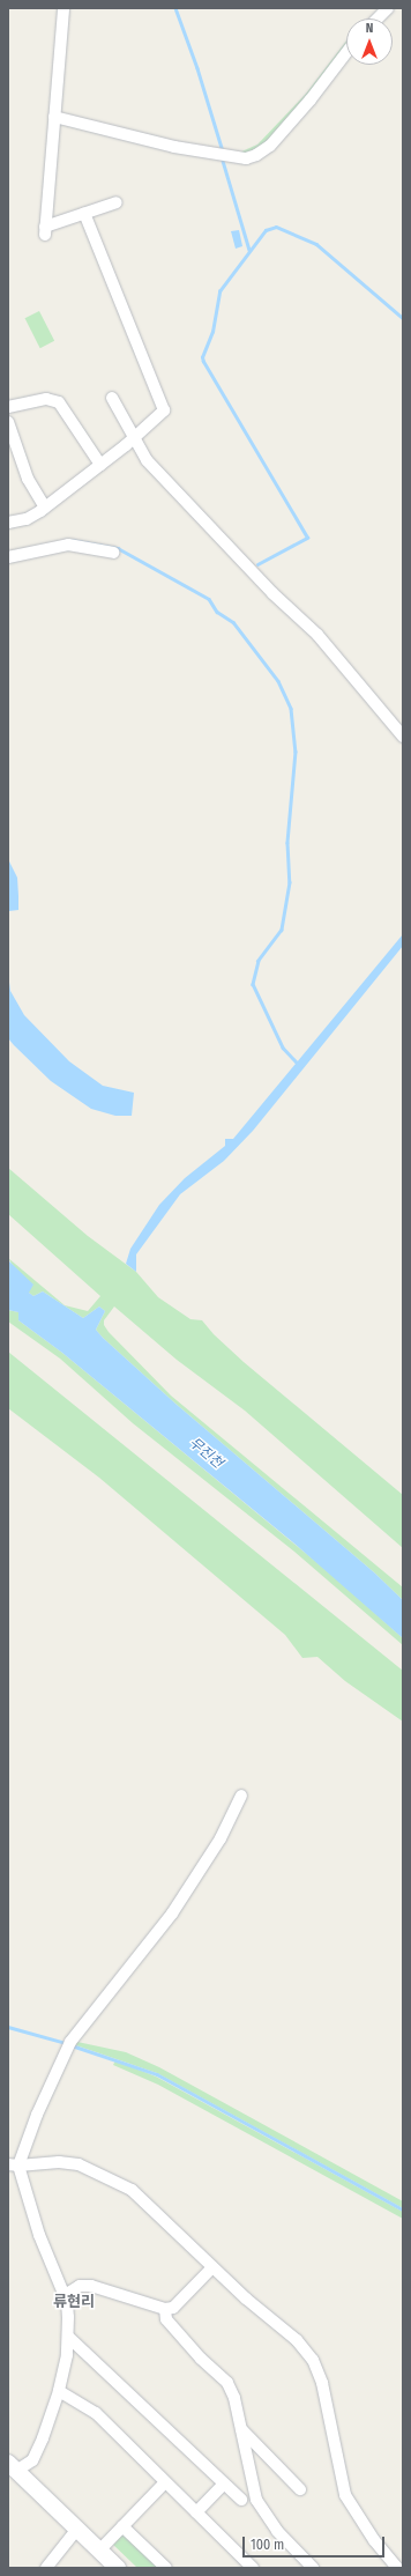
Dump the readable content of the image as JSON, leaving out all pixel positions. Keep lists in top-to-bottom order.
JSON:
{
  "districts": ["류현리"],
  "water": ["무진천"],
  "scale_bar": "100 m",
  "north": "top"
}
